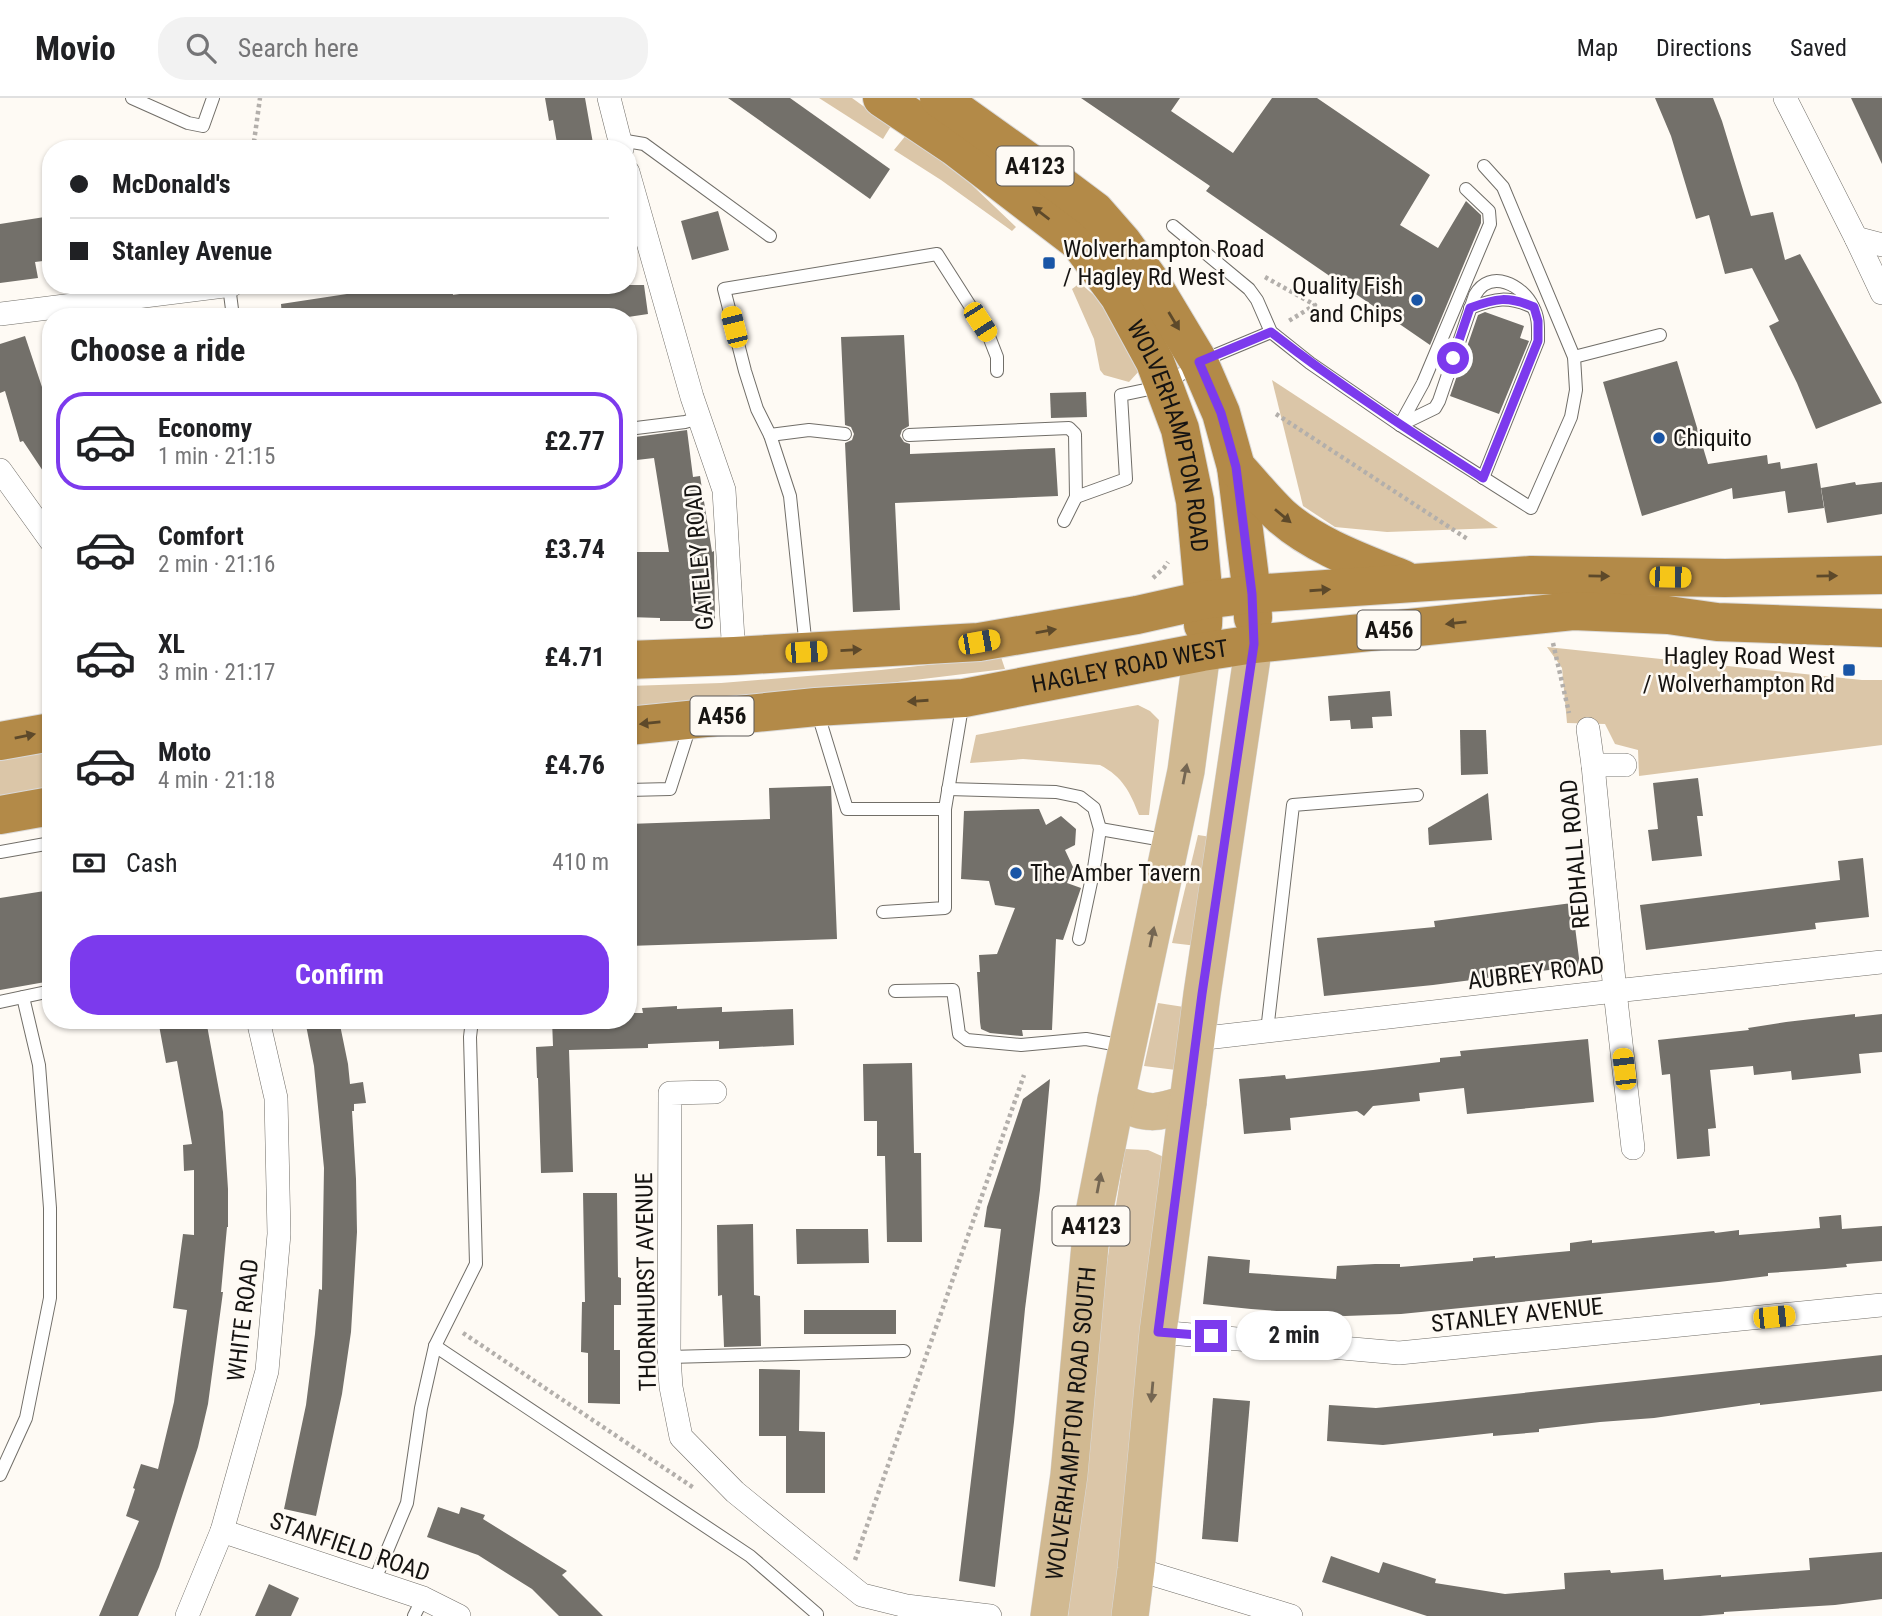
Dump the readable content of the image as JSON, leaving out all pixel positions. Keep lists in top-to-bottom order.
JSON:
{
  "streets": {
    "highway": [
      "A4123",
      "WOLVERHAMPTON ROAD",
      "A456",
      "HAGLEY ROAD WEST"
    ],
    "main road": ["WOLVERHAMPTON ROAD SOUTH"],
    "street": [
      "GATELEY ROAD",
      "REDHALL ROAD",
      "AUBREY ROAD",
      "THORNHURST AVENUE",
      "STANLEY AVENUE",
      "WHITE ROAD",
      "STANFIELD ROAD"
    ]
  },
  "crossings": [
    ["WOLVERHAMPTON ROAD", "HAGLEY ROAD WEST"],
    ["WOLVERHAMPTON ROAD", "WOLVERHAMPTON ROAD SOUTH"],
    ["GATELEY ROAD", "HAGLEY ROAD WEST"],
    ["HAGLEY ROAD WEST", "WOLVERHAMPTON ROAD SOUTH"],
    ["REDHALL ROAD", "AUBREY ROAD"],
    ["WHITE ROAD", "STANFIELD ROAD"]
  ],
  "places": {
    "transit": ["Wolverhampton Road / Hagley Rd West", "Hagley Road West / Wolverhampton Rd"],
    "other": ["Quality Fish and Chips", "Chiquito", "The Amber Tavern"]
  },
  "page": {
    "header": "Movio",
    "search": "Search here",
    "nav": ["Map", "Directions", "Saved"],
    "banner": ["McDonald's", "Stanley Avenue"],
    "heading": "Choose a ride",
    "list": [
      {
        "name": "Economy",
        "note": "1 min · 21:15",
        "value": "£2.77"
      },
      {
        "name": "Comfort",
        "note": "2 min · 21:16",
        "value": "£3.74"
      },
      {
        "name": "XL",
        "note": "3 min · 21:17",
        "value": "£4.71"
      },
      {
        "name": "Moto",
        "note": "4 min · 21:18",
        "value": "£4.76"
      }
    ],
    "pay": ["Cash", "410 m"],
    "buttons": "Confirm",
    "bubble": "2 min"
  }
}
